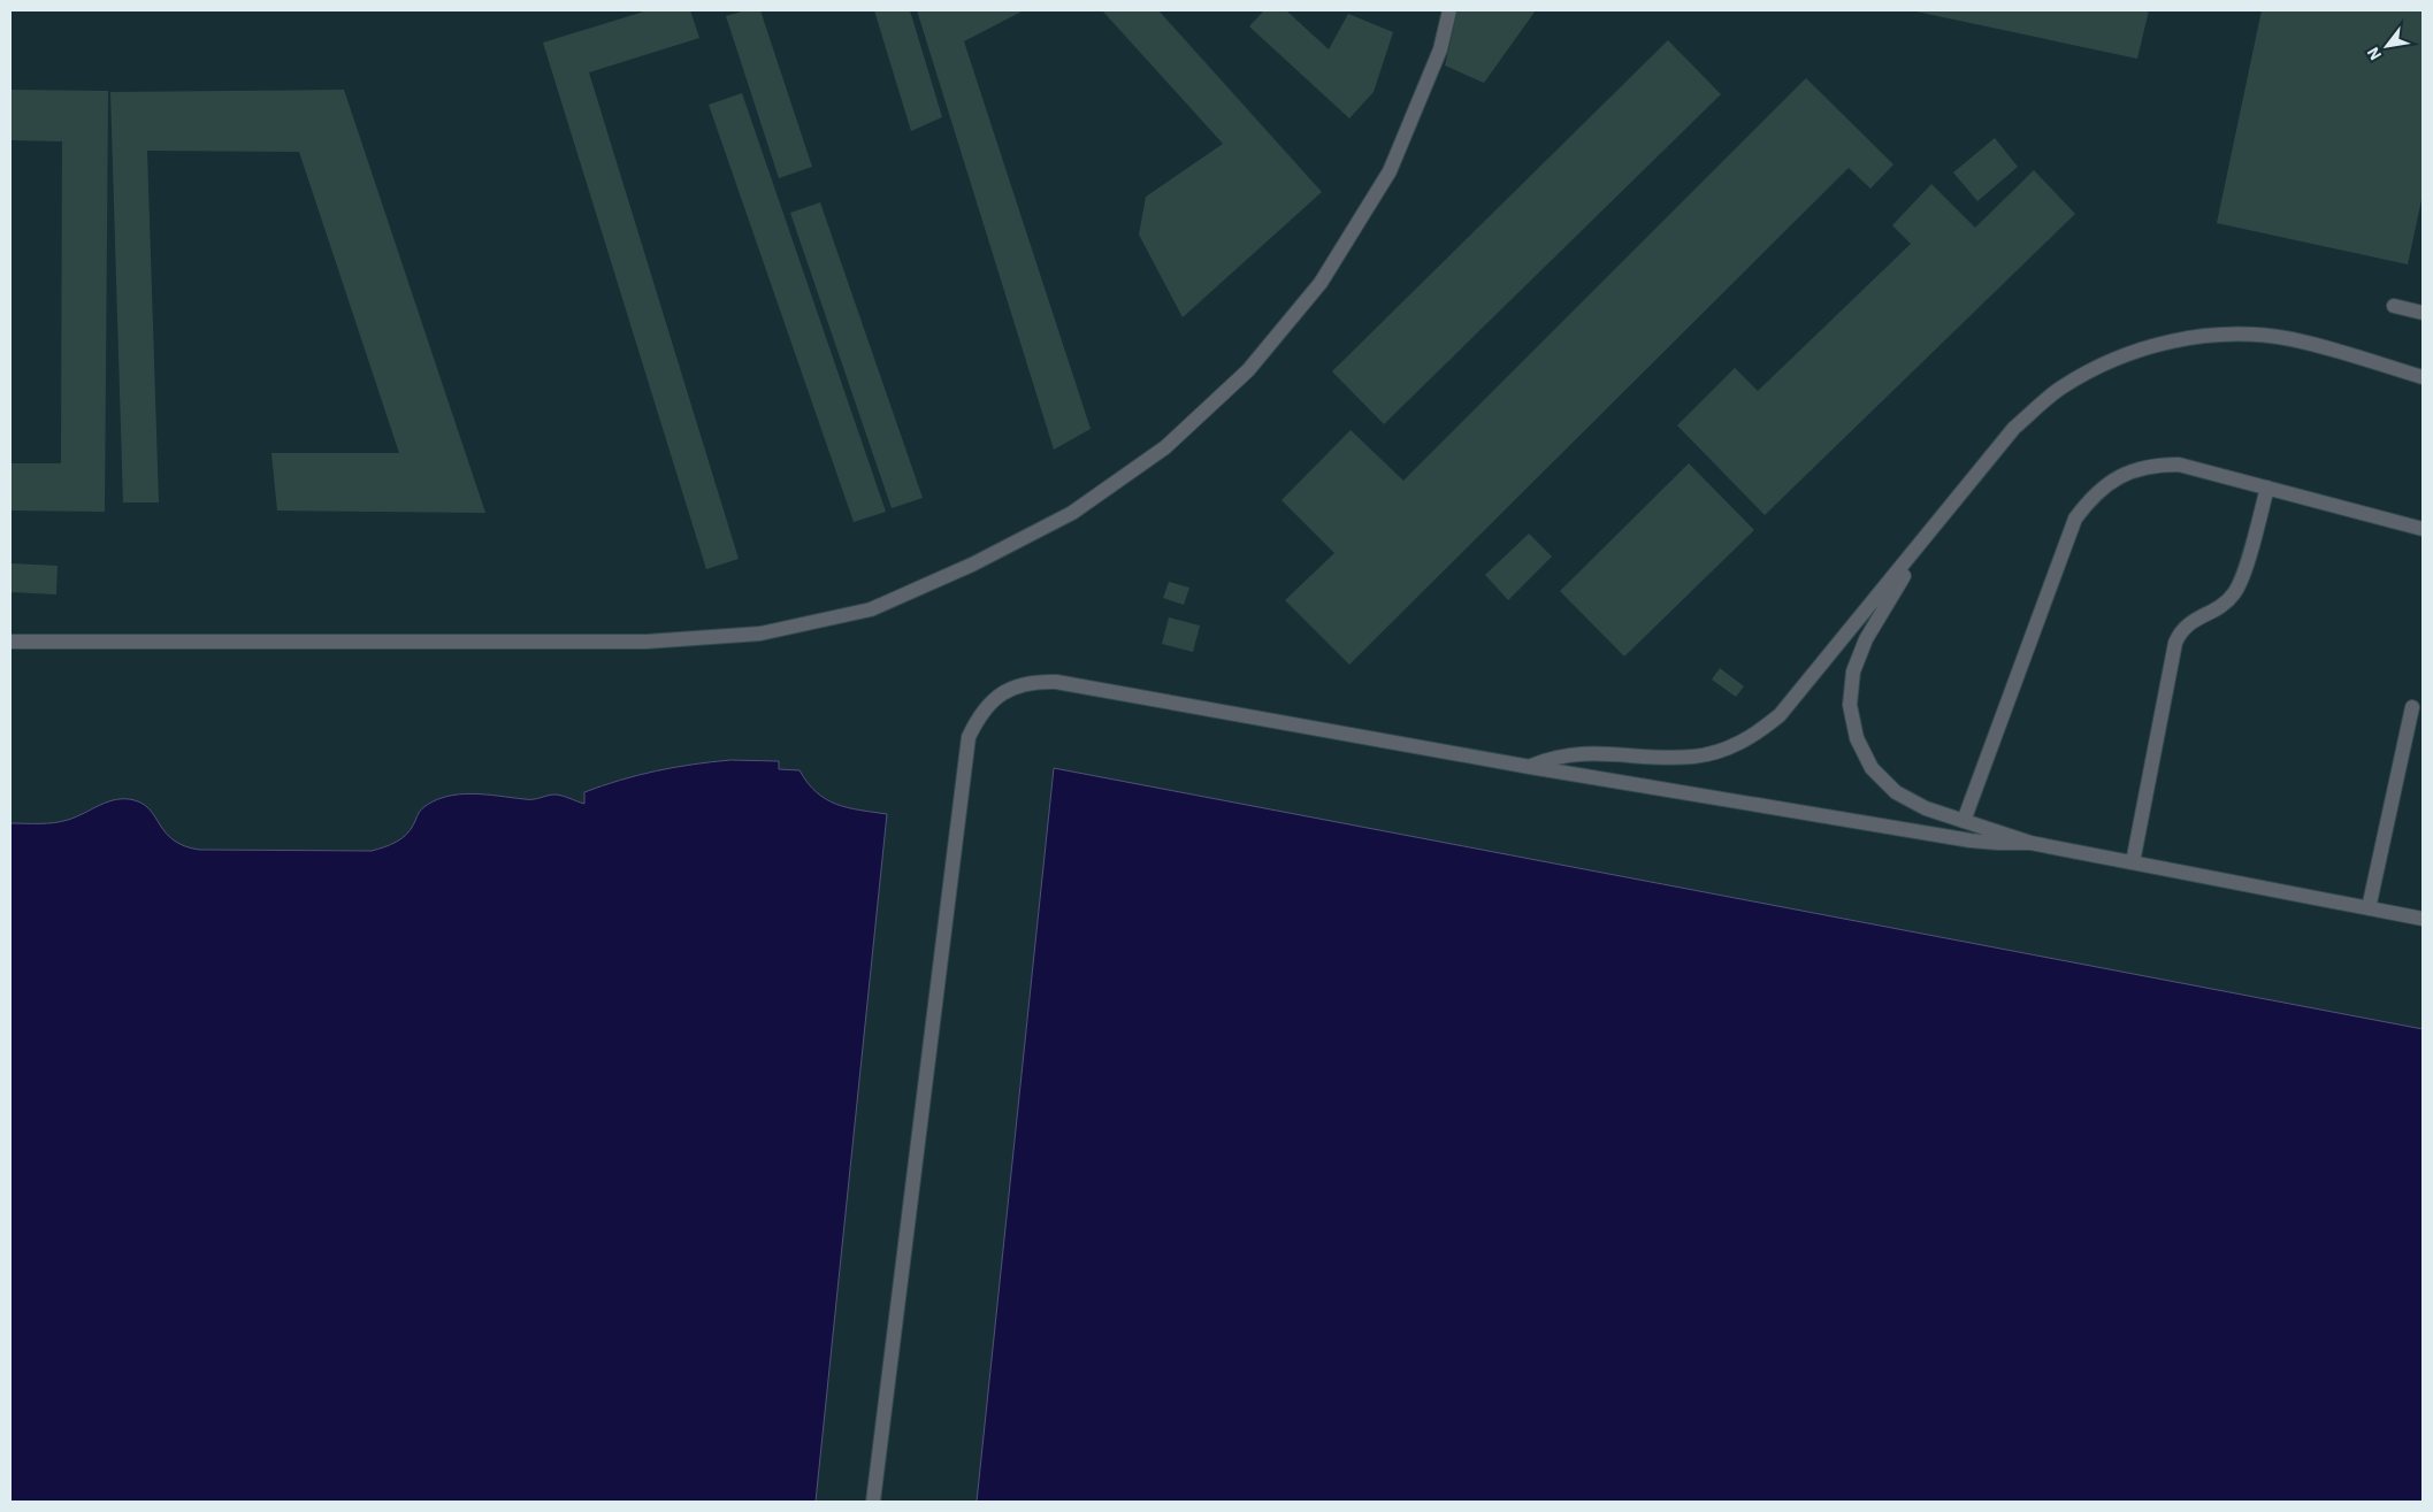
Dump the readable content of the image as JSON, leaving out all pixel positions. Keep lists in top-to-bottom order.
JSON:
{
  "north": "bottom left"
}
